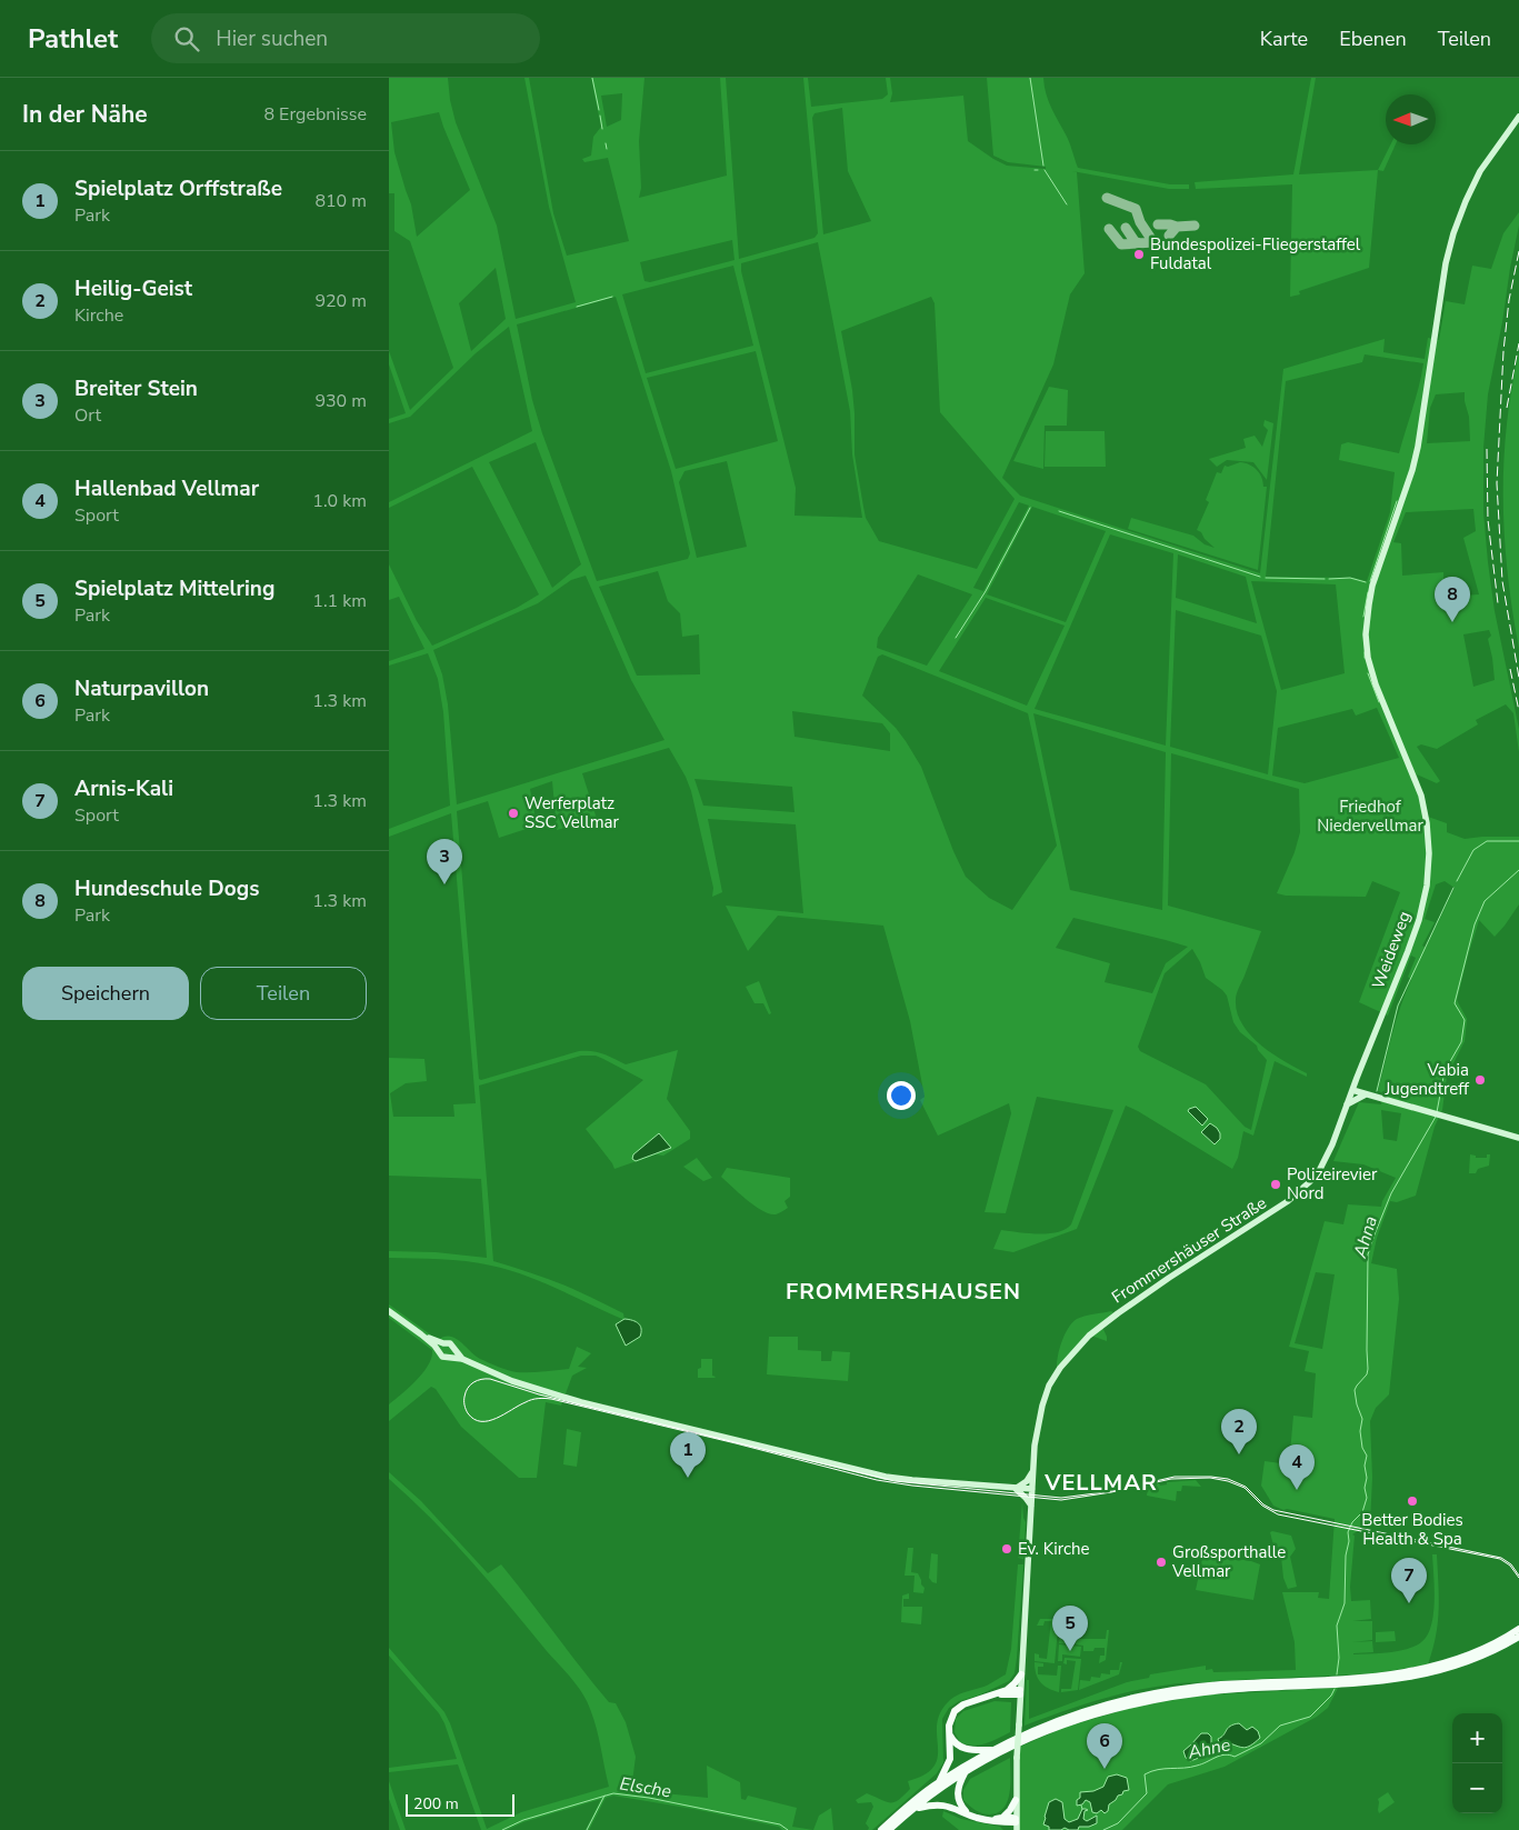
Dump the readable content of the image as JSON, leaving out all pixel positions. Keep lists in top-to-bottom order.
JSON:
{
  "streets": {
    "main road": ["Weideweg", "Frommershäuser Straße"]
  },
  "crossings": [
    ["Weideweg", "Frommershäuser Straße"]
  ],
  "districts": ["FROMMERSHAUSEN", "VELLMAR"],
  "water": ["Ahna", "Ahne", "Elsche"],
  "parks": ["Friedhof Niedervellmar"],
  "places": [
    "Bundespolizei-Fliegerstaffel Fuldatal",
    "Werferplatz SSC Vellmar",
    "Vabia Jugendtreff",
    "Polizeirevier Nord",
    "Better Bodies Health & Spa",
    "Ev. Kirche",
    "Großsporthalle Vellmar"
  ],
  "scale_bar": "200 m",
  "north": "left",
  "page": {
    "header": "Pathlet",
    "search": "Hier suchen",
    "nav": ["Karte", "Ebenen", "Teilen"],
    "heading": ["In der Nähe", "8 Ergebnisse"],
    "list": [
      {
        "mark": "1",
        "name": "Spielplatz Orffstraße",
        "note": "Park",
        "value": "810 m"
      },
      {
        "mark": "2",
        "name": "Heilig-Geist",
        "note": "Kirche",
        "value": "920 m"
      },
      {
        "mark": "3",
        "name": "Breiter Stein",
        "note": "Ort",
        "value": "930 m"
      },
      {
        "mark": "4",
        "name": "Hallenbad Vellmar",
        "note": "Sport",
        "value": "1.0 km"
      },
      {
        "mark": "5",
        "name": "Spielplatz Mittelring",
        "note": "Park",
        "value": "1.1 km"
      },
      {
        "mark": "6",
        "name": "Naturpavillon",
        "note": "Park",
        "value": "1.3 km"
      },
      {
        "mark": "7",
        "name": "Arnis-Kali",
        "note": "Sport",
        "value": "1.3 km"
      },
      {
        "mark": "8",
        "name": "Hundeschule Dogs",
        "note": "Park",
        "value": "1.3 km"
      }
    ],
    "pins": [
      "8",
      "3",
      "2",
      "1",
      "4",
      "7",
      "5",
      "6"
    ],
    "buttons": ["Speichern", "Teilen"],
    "map_buttons": ["+", "−"],
    "scale": "200 m"
  }
}
